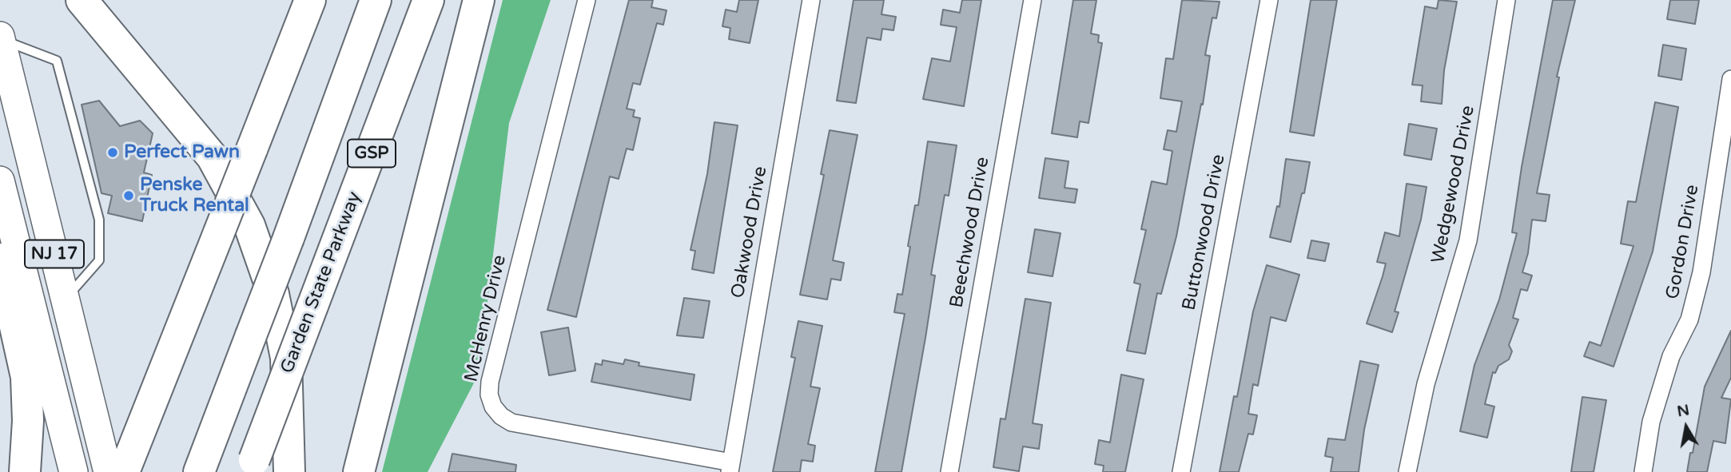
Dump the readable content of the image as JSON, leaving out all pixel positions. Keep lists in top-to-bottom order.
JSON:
{
  "streets": {
    "highway": ["GSP", "NJ 17", "Garden State Parkway"],
    "street": [
      "Wedgewood Drive",
      "Oakwood Drive",
      "Beechwood Drive",
      "Buttonwood Drive",
      "Gordon Drive",
      "McHenry Drive"
    ]
  },
  "crossings": [
    ["Oakwood Drive", "McHenry Drive"]
  ],
  "places": ["Perfect Pawn", "Penske Truck Rental"],
  "north": "top"
}
